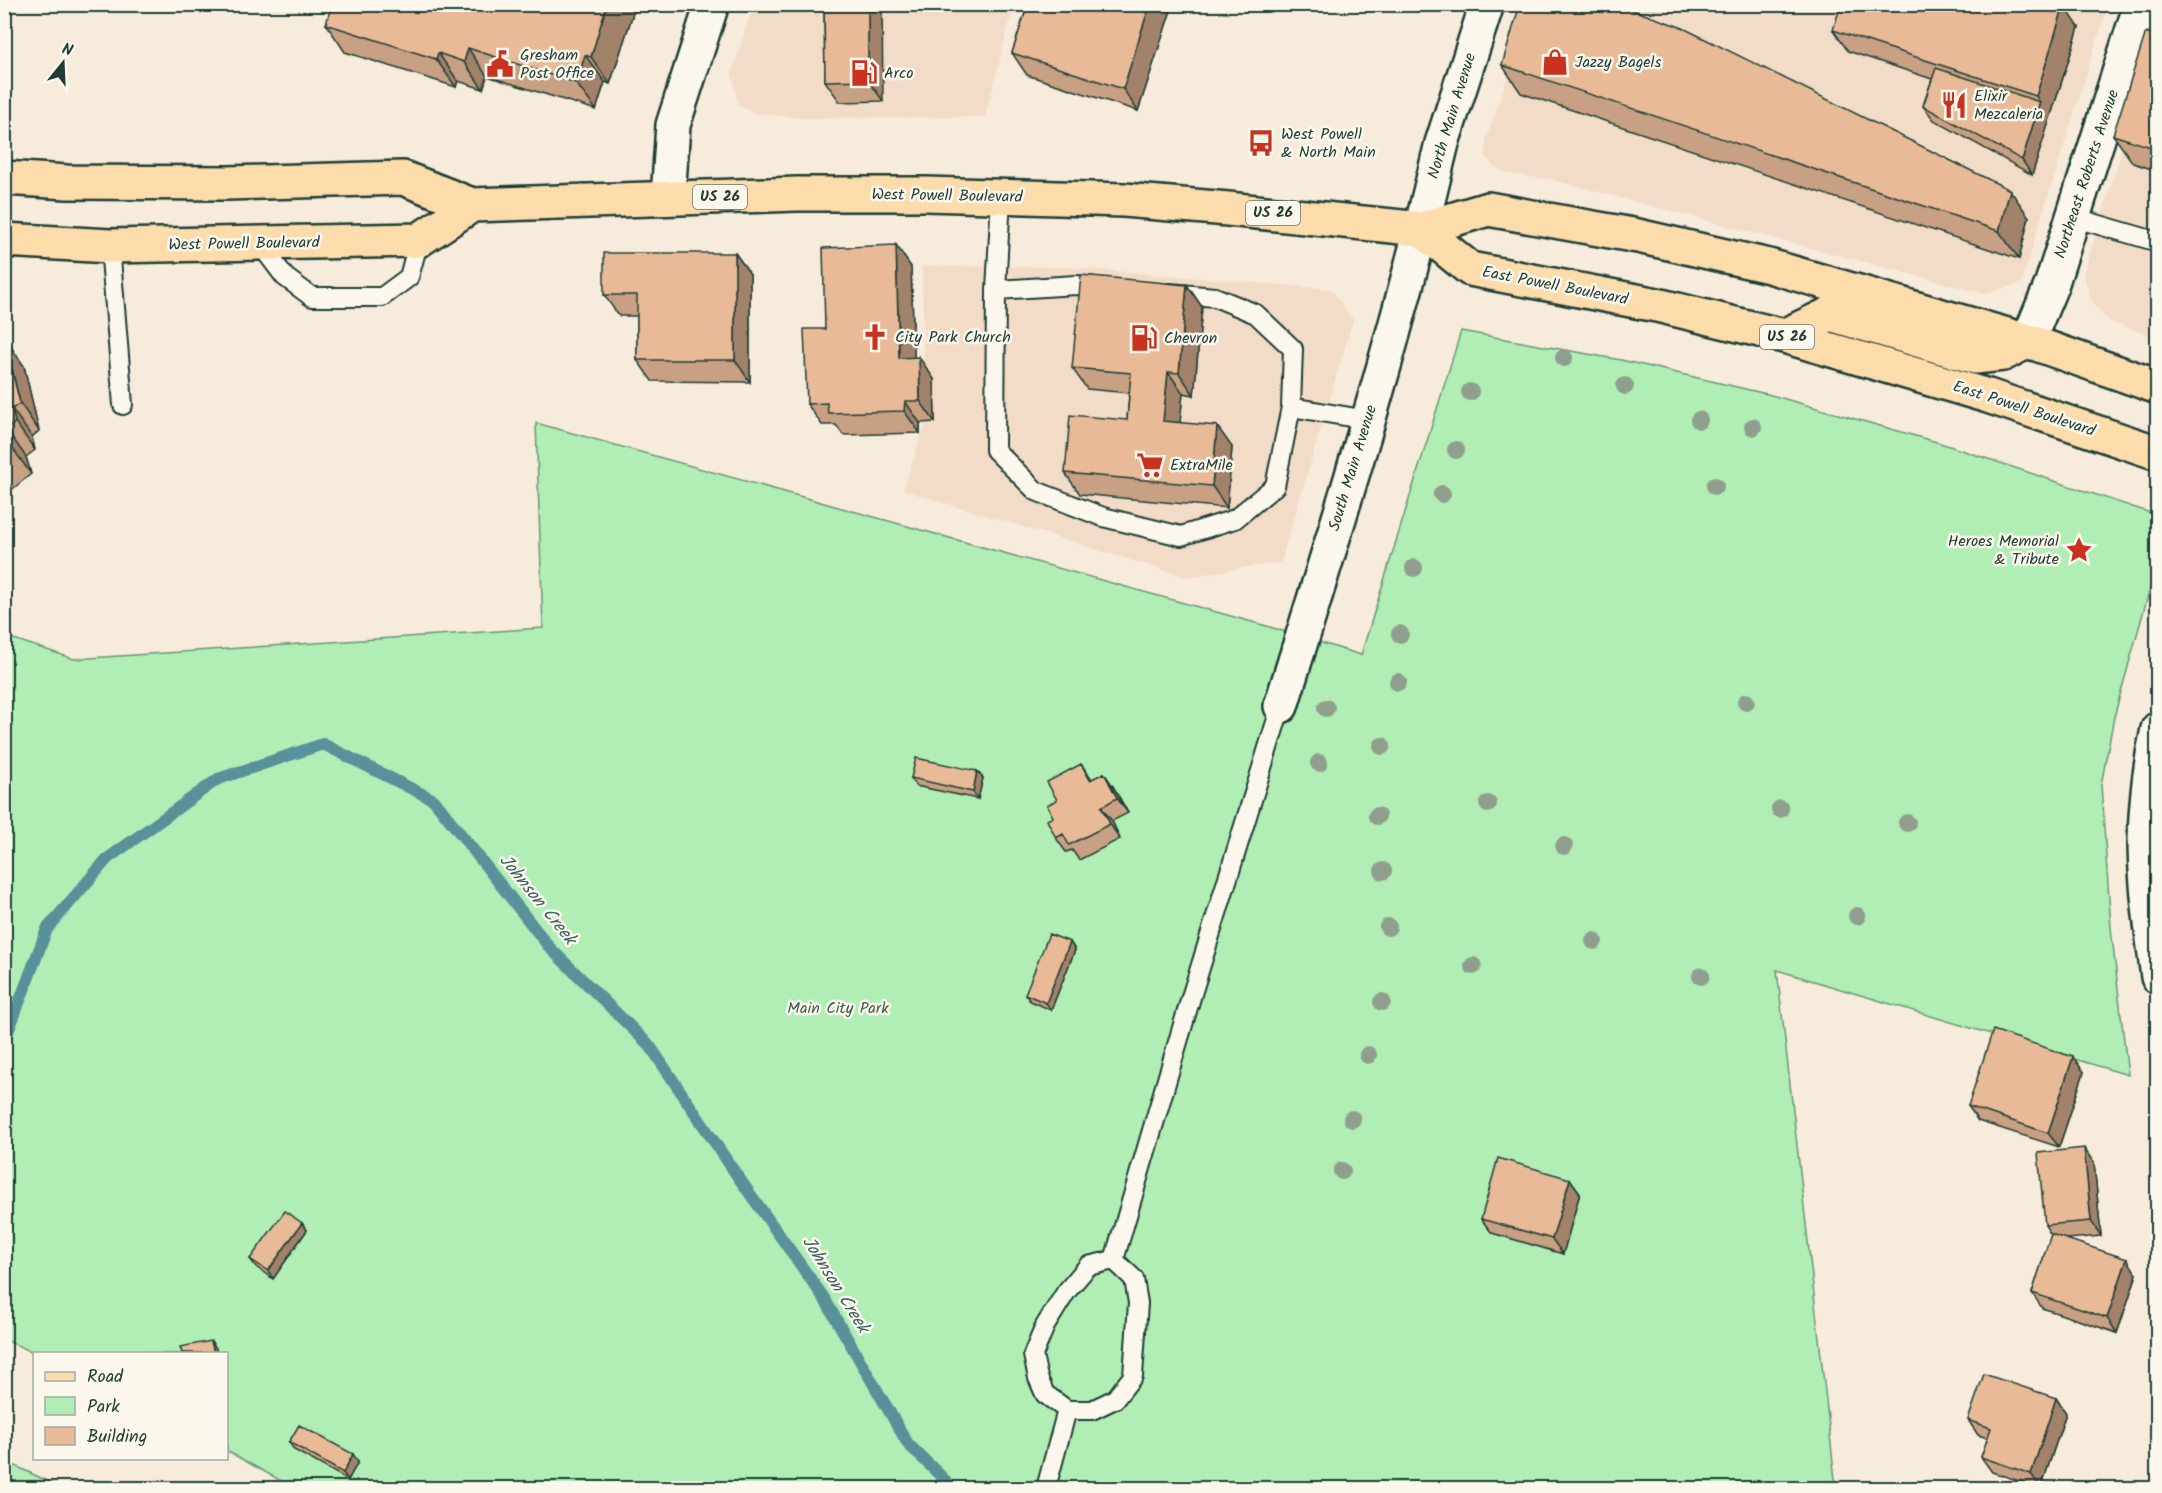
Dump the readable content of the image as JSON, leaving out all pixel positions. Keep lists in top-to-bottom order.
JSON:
{
  "streets": {
    "main road": ["West Powell Boulevard", "US 26", "East Powell Boulevard"],
    "street": ["North Main Avenue", "Northeast Roberts Avenue", "South Main Avenue"]
  },
  "crossings": [
    ["North Main Avenue", "West Powell Boulevard"],
    ["North Main Avenue", "US 26"],
    ["North Main Avenue", "East Powell Boulevard"],
    ["North Main Avenue", "South Main Avenue"],
    ["Northeast Roberts Avenue", "US 26"],
    ["West Powell Boulevard", "US 26"],
    ["West Powell Boulevard", "East Powell Boulevard"],
    ["West Powell Boulevard", "South Main Avenue"],
    ["US 26", "East Powell Boulevard"],
    ["US 26", "South Main Avenue"],
    ["East Powell Boulevard", "South Main Avenue"]
  ],
  "water": ["Johnson Creek"],
  "parks": ["Main City Park"],
  "places": {
    "shop": ["Jazzy Bagels"],
    "public building": ["Gresham Post Office"],
    "fuel station": ["Arco", "Chevron"],
    "restaurant": ["Elixir Mezcaleria"],
    "bus stop": ["West Powell & North Main"],
    "church": ["City Park Church"],
    "supermarket": ["ExtraMile"],
    "place": ["Heroes Memorial & Tribute"]
  },
  "legend": ["Road", "Park", "Building"],
  "north": "top"
}
